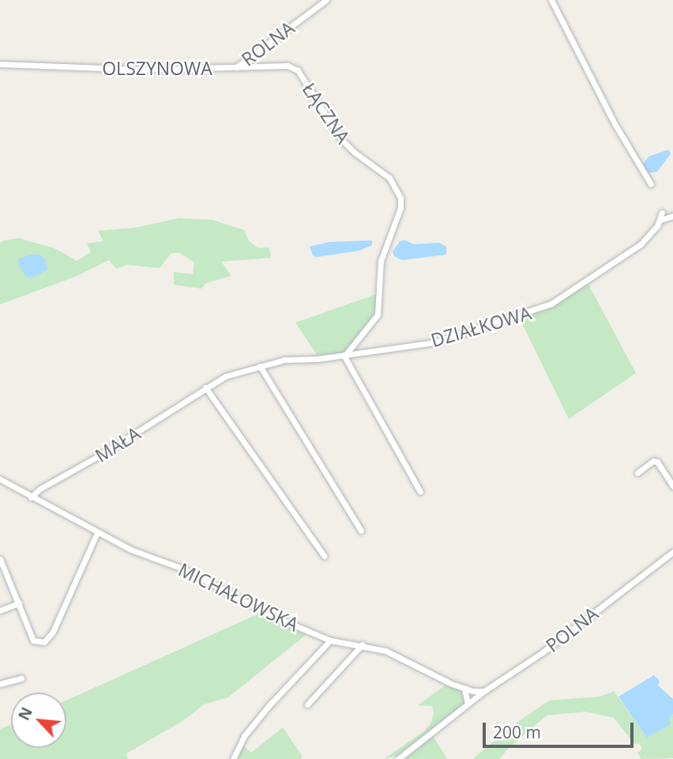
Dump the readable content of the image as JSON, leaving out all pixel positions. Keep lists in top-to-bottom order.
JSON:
{
  "streets": {
    "street": [
      "ROLNA",
      "OLSZYNOWA",
      "ŁĄCZNA",
      "DZIAŁKOWA",
      "MAŁA",
      "MICHAŁOWSKA",
      "POLNA"
    ]
  },
  "crossings": [
    ["ROLNA", "OLSZYNOWA"],
    ["OLSZYNOWA", "ŁĄCZNA"],
    ["ŁĄCZNA", "DZIAŁKOWA"],
    ["DZIAŁKOWA", "MAŁA"],
    ["MAŁA", "MICHAŁOWSKA"],
    ["MICHAŁOWSKA", "POLNA"]
  ],
  "scale_bar": "200 m",
  "north": "top left"
}
